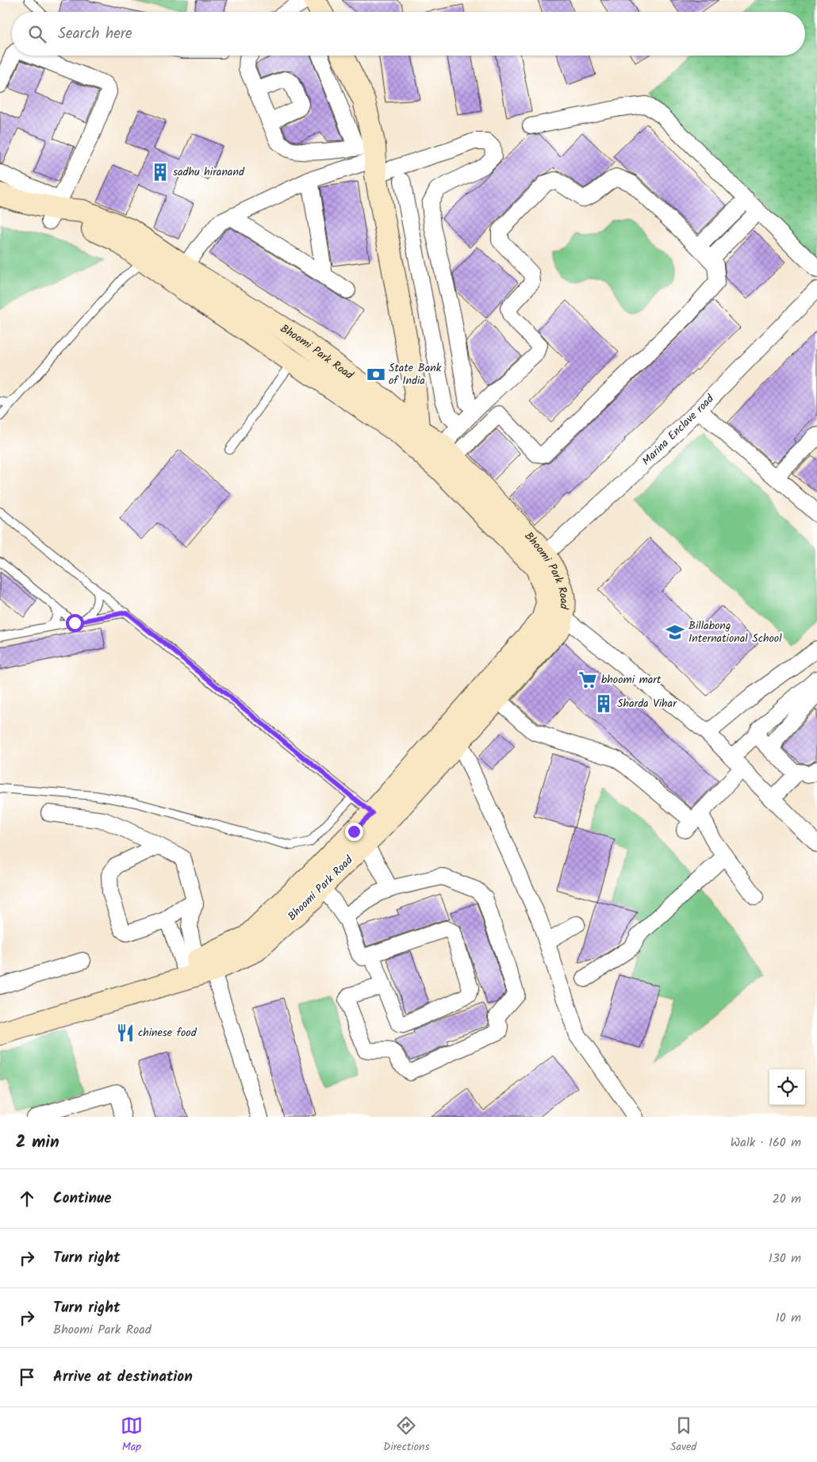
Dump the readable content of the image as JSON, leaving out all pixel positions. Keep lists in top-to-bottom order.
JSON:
{
  "streets": {
    "main road": ["Bhoomi Park Road"],
    "street": ["Marina Enclave road"]
  },
  "crossings": [
    ["Bhoomi Park Road", "Marina Enclave road"]
  ],
  "places": {
    "building": ["sadhu hiranand", "Sharda Vihar"],
    "bank": ["State Bank of India"],
    "school or university": ["Billabong International School"],
    "supermarket": ["bhoomi mart"],
    "restaurant": ["chinese food"]
  },
  "page": {
    "search": "Search here",
    "heading": ["2 min", "Walk · 160 m"],
    "list": [
      ["Continue", "20 m"],
      ["Turn right", "130 m"],
      ["Turn right", "Bhoomi Park Road", "10 m"],
      "Arrive at destination"
    ],
    "nav": ["Map", "Directions", "Saved"]
  }
}
